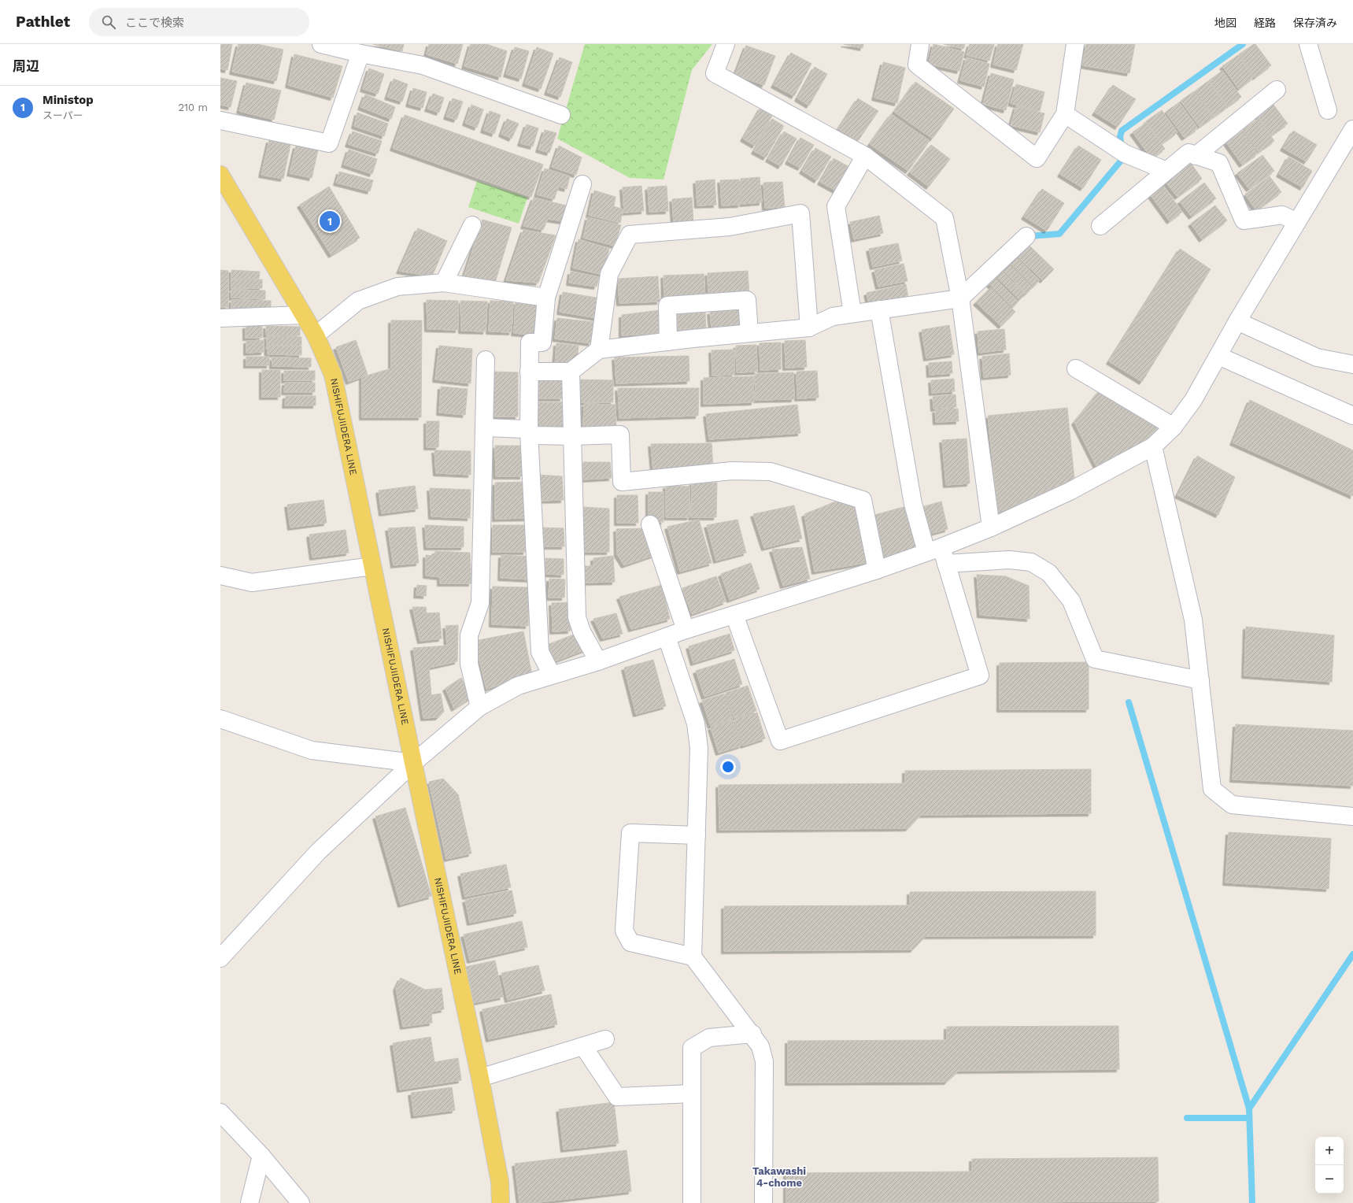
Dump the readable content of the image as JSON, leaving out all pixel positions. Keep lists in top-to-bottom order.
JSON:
{
  "streets": {
    "main road": ["NISHIFUJIIDERA LINE"]
  },
  "districts": ["Takawashi 4-chome"],
  "page": {
    "header": "Pathlet",
    "search": "ここで検索",
    "nav": ["地図", "経路", "保存済み"],
    "heading": "周辺",
    "list": [
      {
        "mark": "1",
        "name": "Ministop",
        "note": "スーパー",
        "value": "210 m"
      }
    ],
    "pins": "1",
    "map_buttons": ["+", "−"]
  }
}
